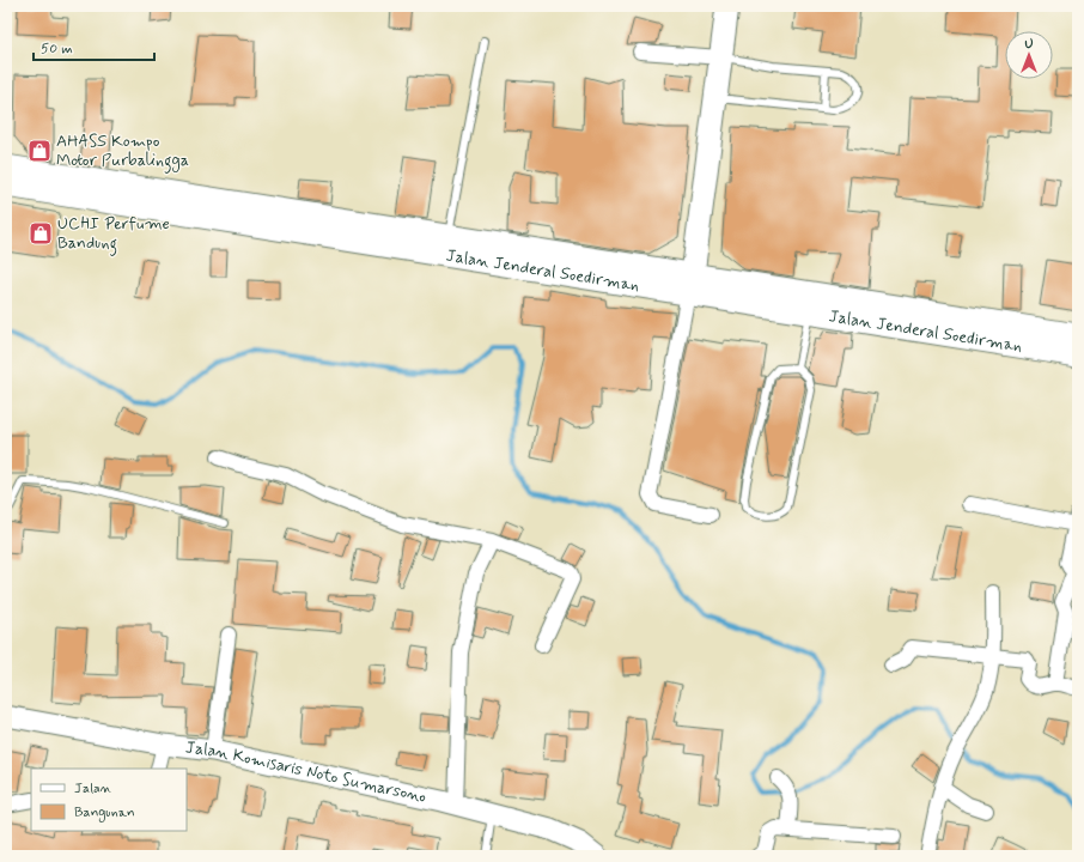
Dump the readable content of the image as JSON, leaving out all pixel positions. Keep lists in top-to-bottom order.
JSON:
{
  "streets": {
    "main road": ["Jalan Jenderal Soedirman"],
    "street": ["Jalan Komisaris Noto Sumarsono"]
  },
  "places": {
    "shop": ["AHASS Kompo Motor Purbalingga", "UCHI Perfume Bandung"]
  },
  "legend": ["Jalan", "Bangunan"],
  "scale_bar": "50 m",
  "north": "top"
}
